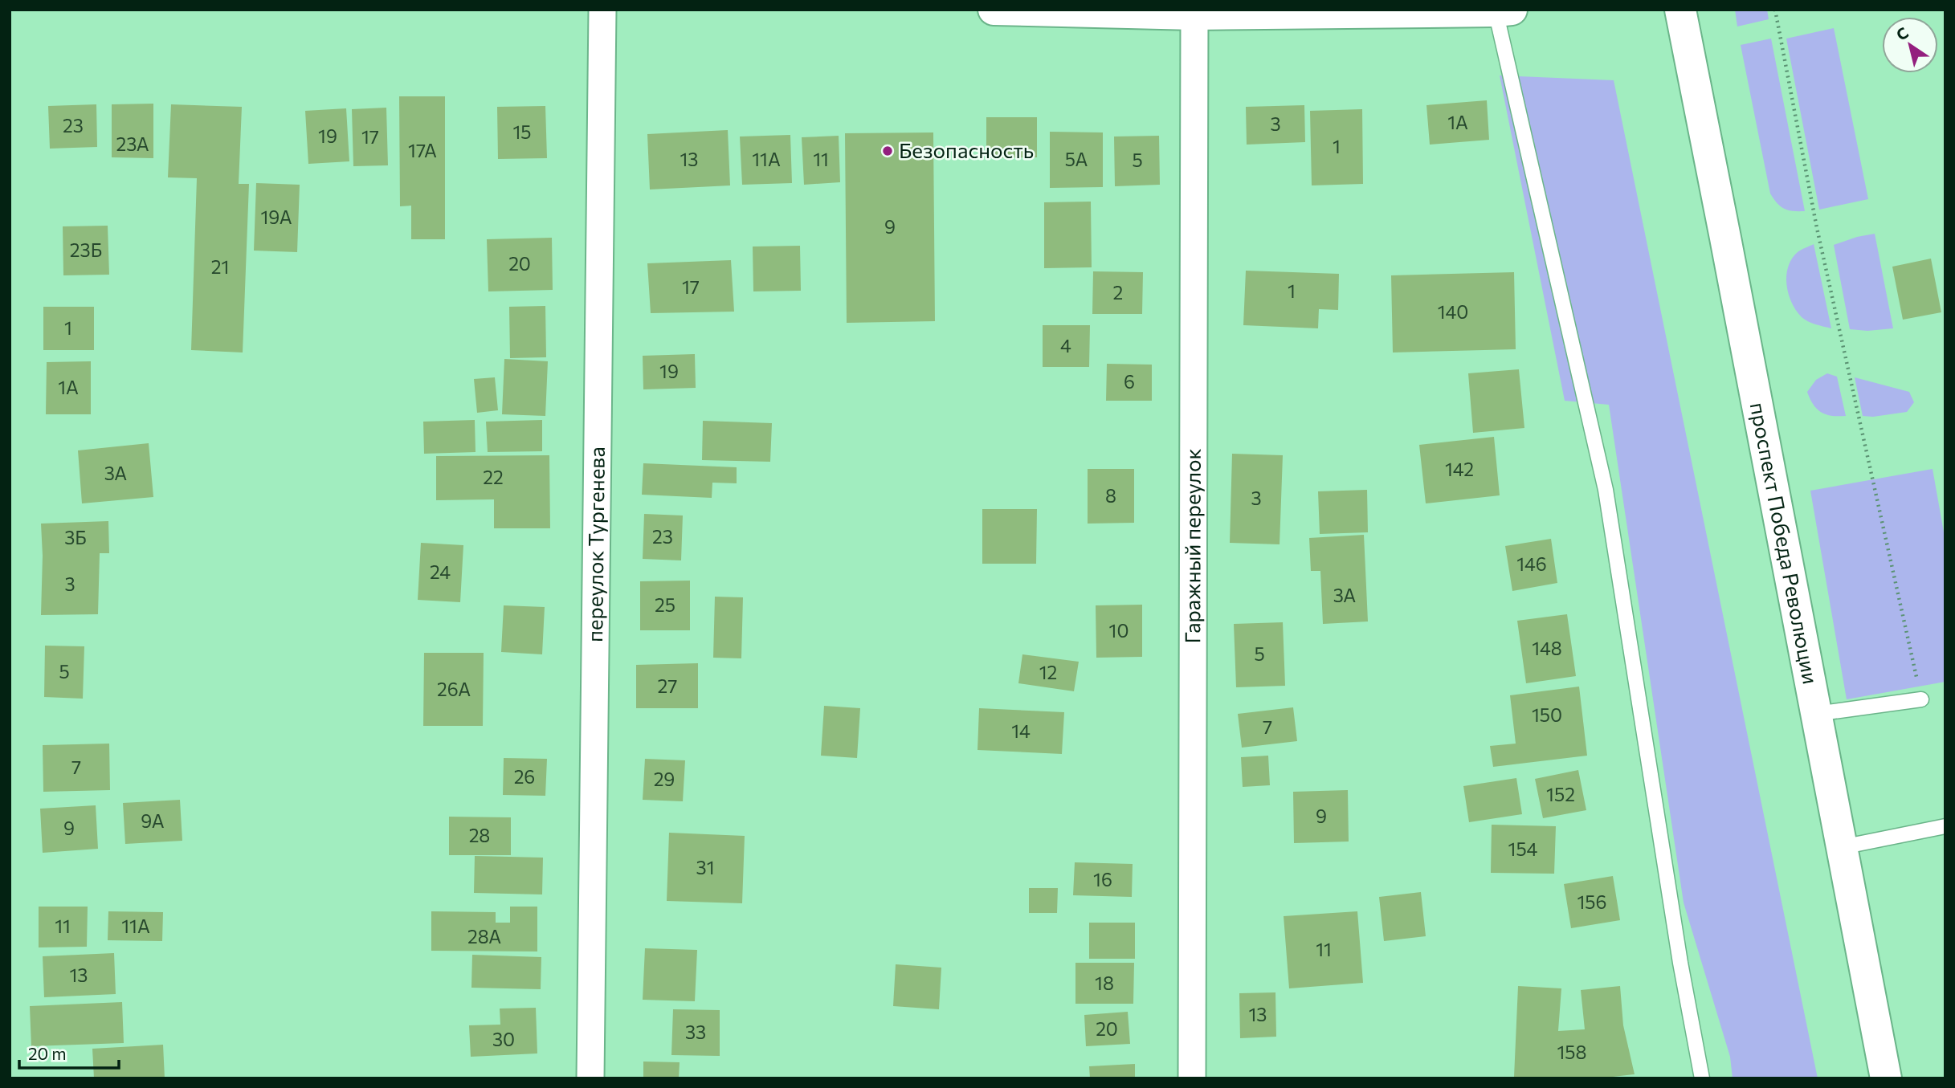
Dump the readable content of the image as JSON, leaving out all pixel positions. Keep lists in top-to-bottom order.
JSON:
{
  "streets": {
    "main road": ["проспект Победа Революции"],
    "street": ["переулок Тургенева", "Гаражный переулок"]
  },
  "places": ["Безопасность"],
  "house_numbers": [
    "1А",
    "3",
    "23",
    "15",
    "19",
    "17",
    "23А",
    "1",
    "17А",
    "13",
    "11А",
    "11",
    "5А",
    "5",
    "19А",
    "9",
    "23Б",
    "20",
    "21",
    "17",
    "1",
    "2",
    "140",
    "1",
    "4",
    "19",
    "6",
    "1А",
    "142",
    "3А",
    "22",
    "8",
    "3",
    "23",
    "3Б",
    "146",
    "24",
    "3",
    "3А",
    "25",
    "10",
    "148",
    "5",
    "5",
    "12",
    "27",
    "26А",
    "150",
    "7",
    "14",
    "7",
    "26",
    "29",
    "152",
    "9",
    "9А",
    "9",
    "28",
    "154",
    "31",
    "16",
    "156",
    "11",
    "11А",
    "28А",
    "11",
    "13",
    "18",
    "13",
    "20",
    "33",
    "30",
    "158"
  ],
  "scale_bar": "20 m",
  "north": "top left"
}
